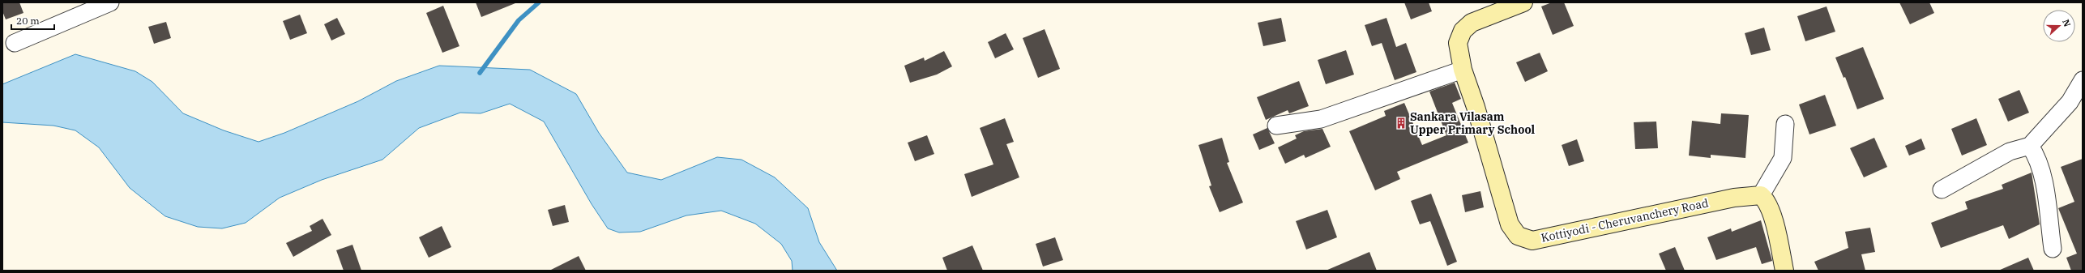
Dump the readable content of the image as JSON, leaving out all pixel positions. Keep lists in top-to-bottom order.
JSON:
{
  "streets": {
    "main road": ["Kottiyodi - Cheruvanchery Road"]
  },
  "places": {
    "building": ["Sankara Vilasam Upper Primary School"]
  },
  "scale_bar": "20 m",
  "north": "right"
}
